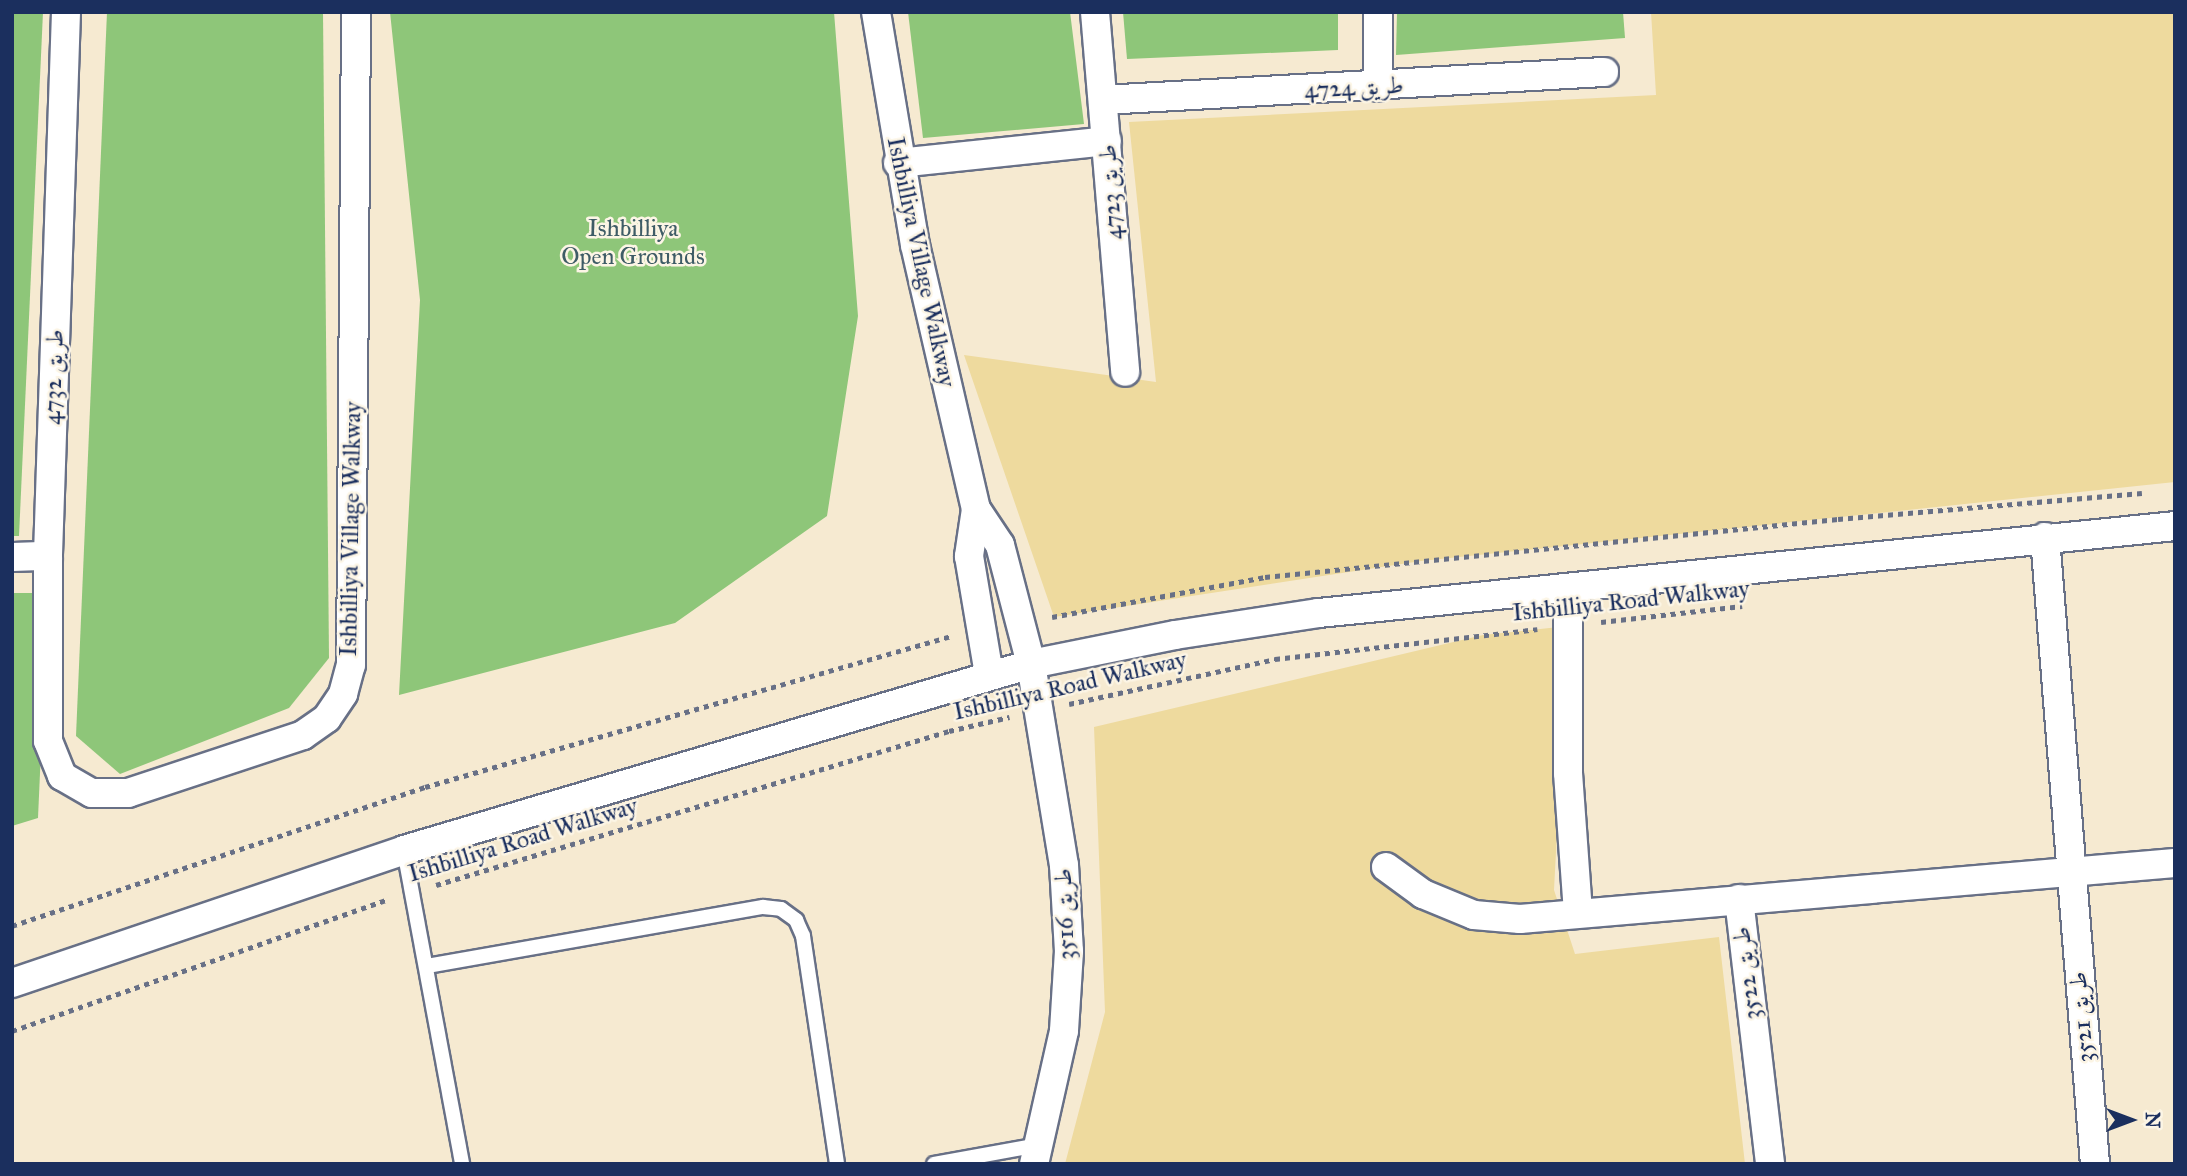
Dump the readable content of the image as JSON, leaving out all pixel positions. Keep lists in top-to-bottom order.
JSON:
{
  "streets": {
    "street": [
      "طريق 4724",
      "طريق 4723",
      "Ishbilliya Village Walkway",
      "طريق 4732",
      "طريق 3516",
      "طريق 3522",
      "طريق 3521"
    ],
    "path": ["Ishbilliya Road Walkway"]
  },
  "crossings": [
    ["طريق 4724", "طريق 4723"],
    ["Ishbilliya Village Walkway", "طريق 4732"],
    ["Ishbilliya Village Walkway", "طريق 3516"],
    ["Ishbilliya Road Walkway", "طريق 3516"]
  ],
  "parks": ["Ishbilliya Open Grounds"],
  "north": "right"
}
